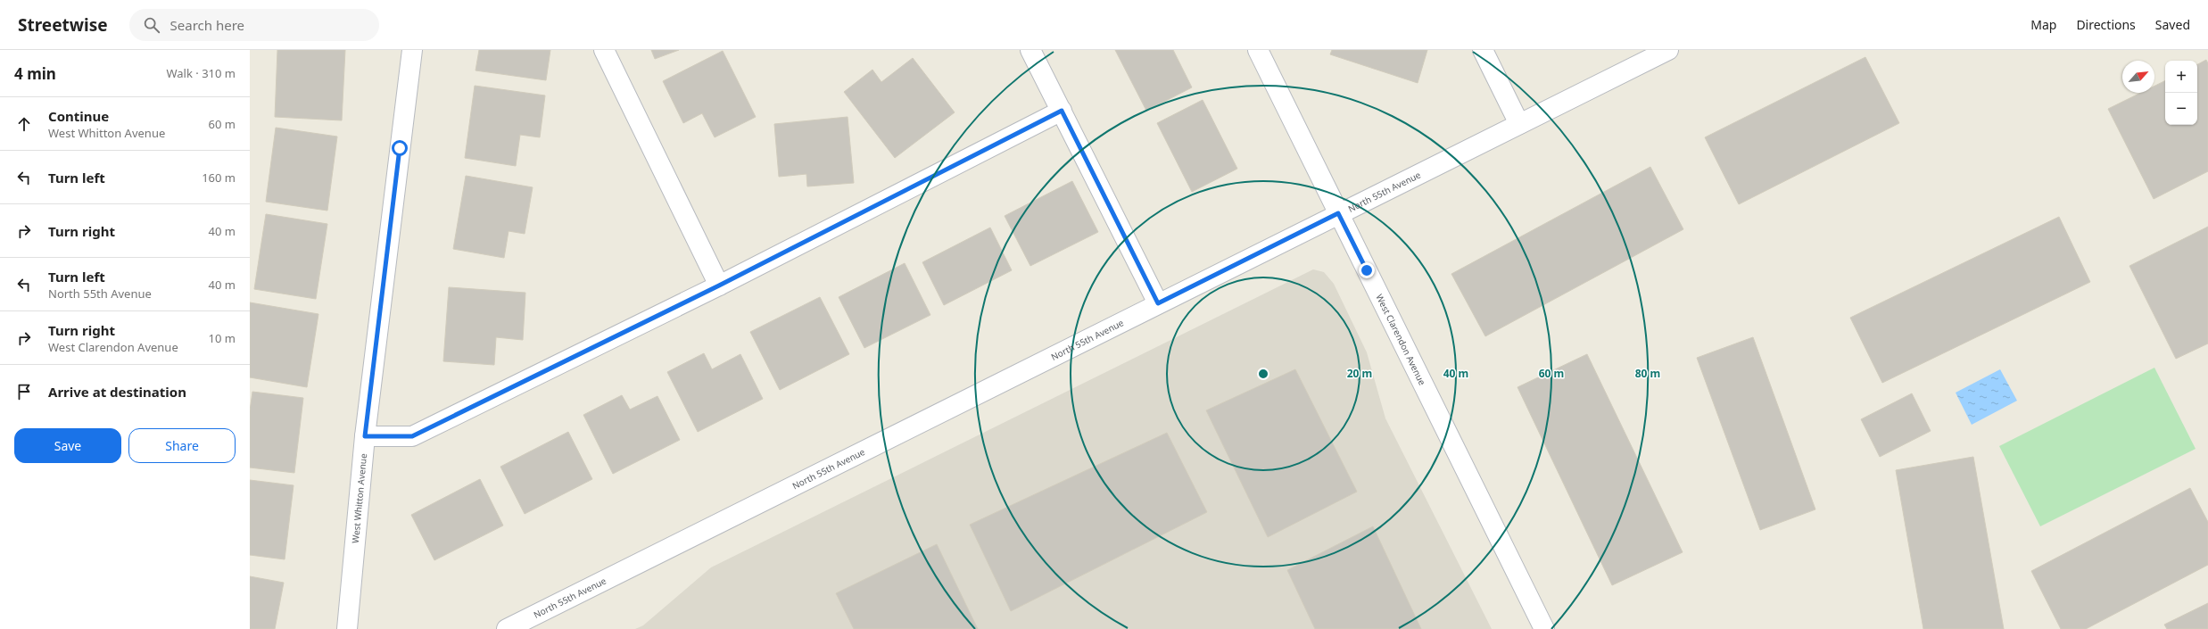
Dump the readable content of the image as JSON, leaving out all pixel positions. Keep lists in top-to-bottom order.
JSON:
{
  "streets": {
    "street": ["North 55th Avenue", "West Clarendon Avenue", "West Whitton Avenue"]
  },
  "crossings": [
    ["North 55th Avenue", "West Clarendon Avenue"]
  ],
  "north": "top right",
  "page": {
    "header": "Streetwise",
    "search": "Search here",
    "nav": ["Map", "Directions", "Saved"],
    "heading": ["4 min", "Walk · 310 m"],
    "map_buttons": ["+", "−"],
    "list": [
      ["Continue", "West Whitton Avenue", "60 m"],
      ["Turn left", "160 m"],
      ["Turn right", "40 m"],
      ["Turn left", "North 55th Avenue", "40 m"],
      ["Turn right", "West Clarendon Avenue", "10 m"],
      "Arrive at destination"
    ],
    "buttons": ["Save", "Share"]
  },
  "rings": [
    "20 m",
    "40 m",
    "60 m",
    "80 m"
  ]
}
